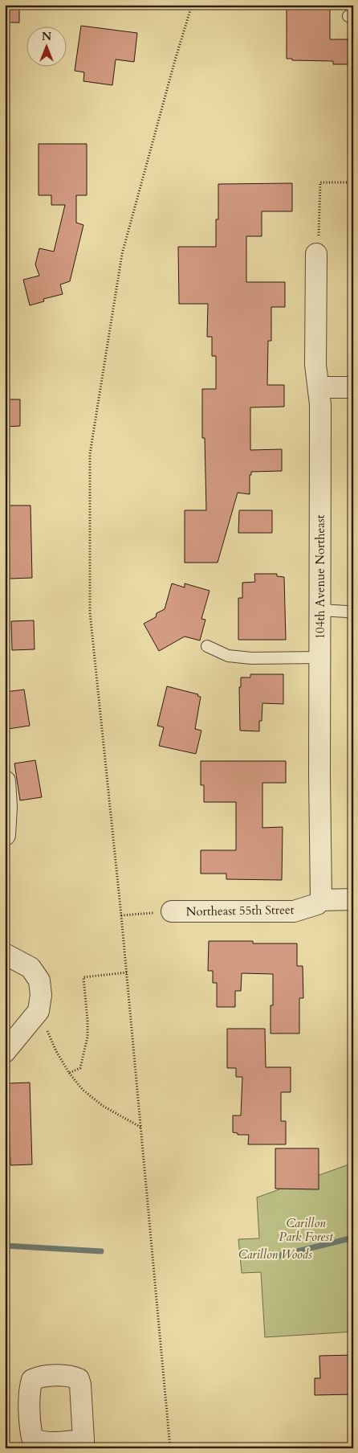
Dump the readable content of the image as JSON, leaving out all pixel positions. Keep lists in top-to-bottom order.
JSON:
{
  "streets": {
    "street": ["104th Avenue Northeast", "Northeast 55th Street"]
  },
  "crossings": [
    ["104th Avenue Northeast", "Northeast 55th Street"]
  ],
  "parks": ["Carillon Park Forest", "Carillon Woods"],
  "north": "top"
}
